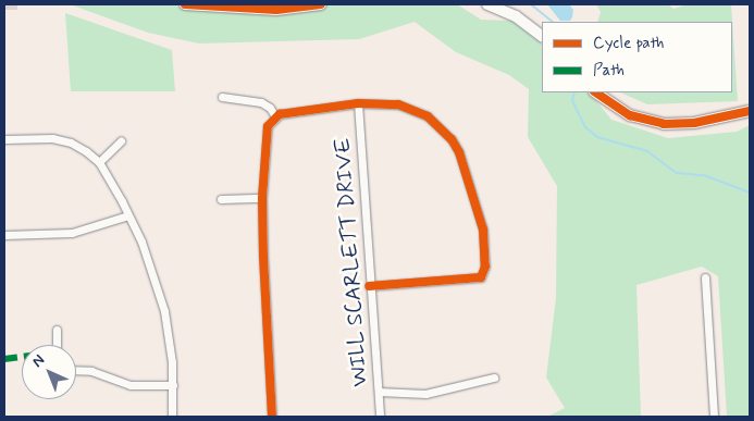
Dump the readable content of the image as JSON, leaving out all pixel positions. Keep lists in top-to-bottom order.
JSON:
{
  "streets": {
    "street": ["WILL SCARLETT DRIVE"]
  },
  "legend": ["Cycle path", "Path"],
  "north": "top left"
}
